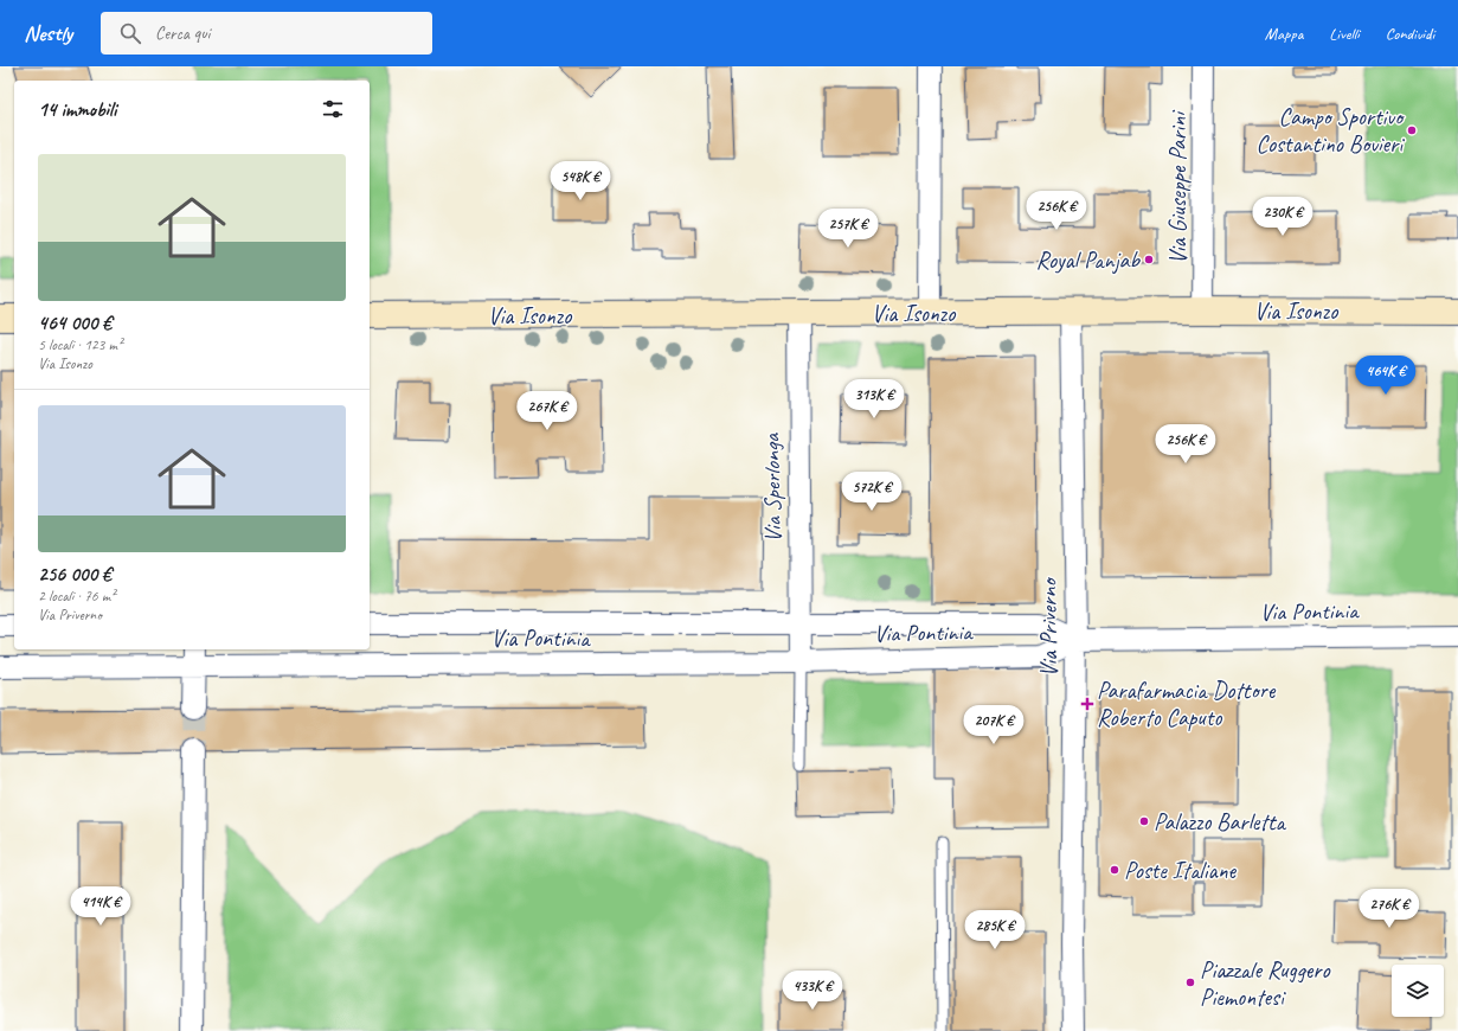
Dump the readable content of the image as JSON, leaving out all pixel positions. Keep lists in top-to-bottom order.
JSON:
{
  "streets": {
    "main road": ["Via Isonzo"],
    "street": [
      "Via Giuseppe Parini",
      "Via Sperlonga",
      "Via Pontinia",
      "Via Priverno"
    ]
  },
  "crossings": [
    ["Via Giuseppe Parini", "Via Isonzo"],
    ["Via Isonzo", "Via Sperlonga"],
    ["Via Isonzo", "Via Priverno"],
    ["Via Sperlonga", "Via Pontinia"],
    ["Via Pontinia", "Via Priverno"]
  ],
  "places": {
    "other": [
      "Campo Sportivo Costantino Bovieri",
      "Royal Panjab",
      "Palazzo Barletta",
      "Poste Italiane",
      "Piazzale Ruggero Piemontesi"
    ],
    "health": ["Parafarmacia Dottore Roberto Caputo"]
  },
  "page": {
    "header": "Nestly",
    "search": "Cerca qui",
    "nav": ["Mappa", "Livelli", "Condividi"],
    "heading": "14 immobili",
    "list": [
      {
        "name": "464 000 €",
        "note": "5 locali · 123 m² · Via Isonzo"
      },
      {
        "name": "256 000 €",
        "note": "2 locali · 76 m² · Via Priverno"
      }
    ],
    "price": [
      "548K €",
      "256K €",
      "230K €",
      "257K €",
      "464K €",
      "313K €",
      "267K €",
      "256K €",
      "572K €",
      "207K €",
      "414K €",
      "276K €",
      "285K €",
      "433K €"
    ]
  }
}
